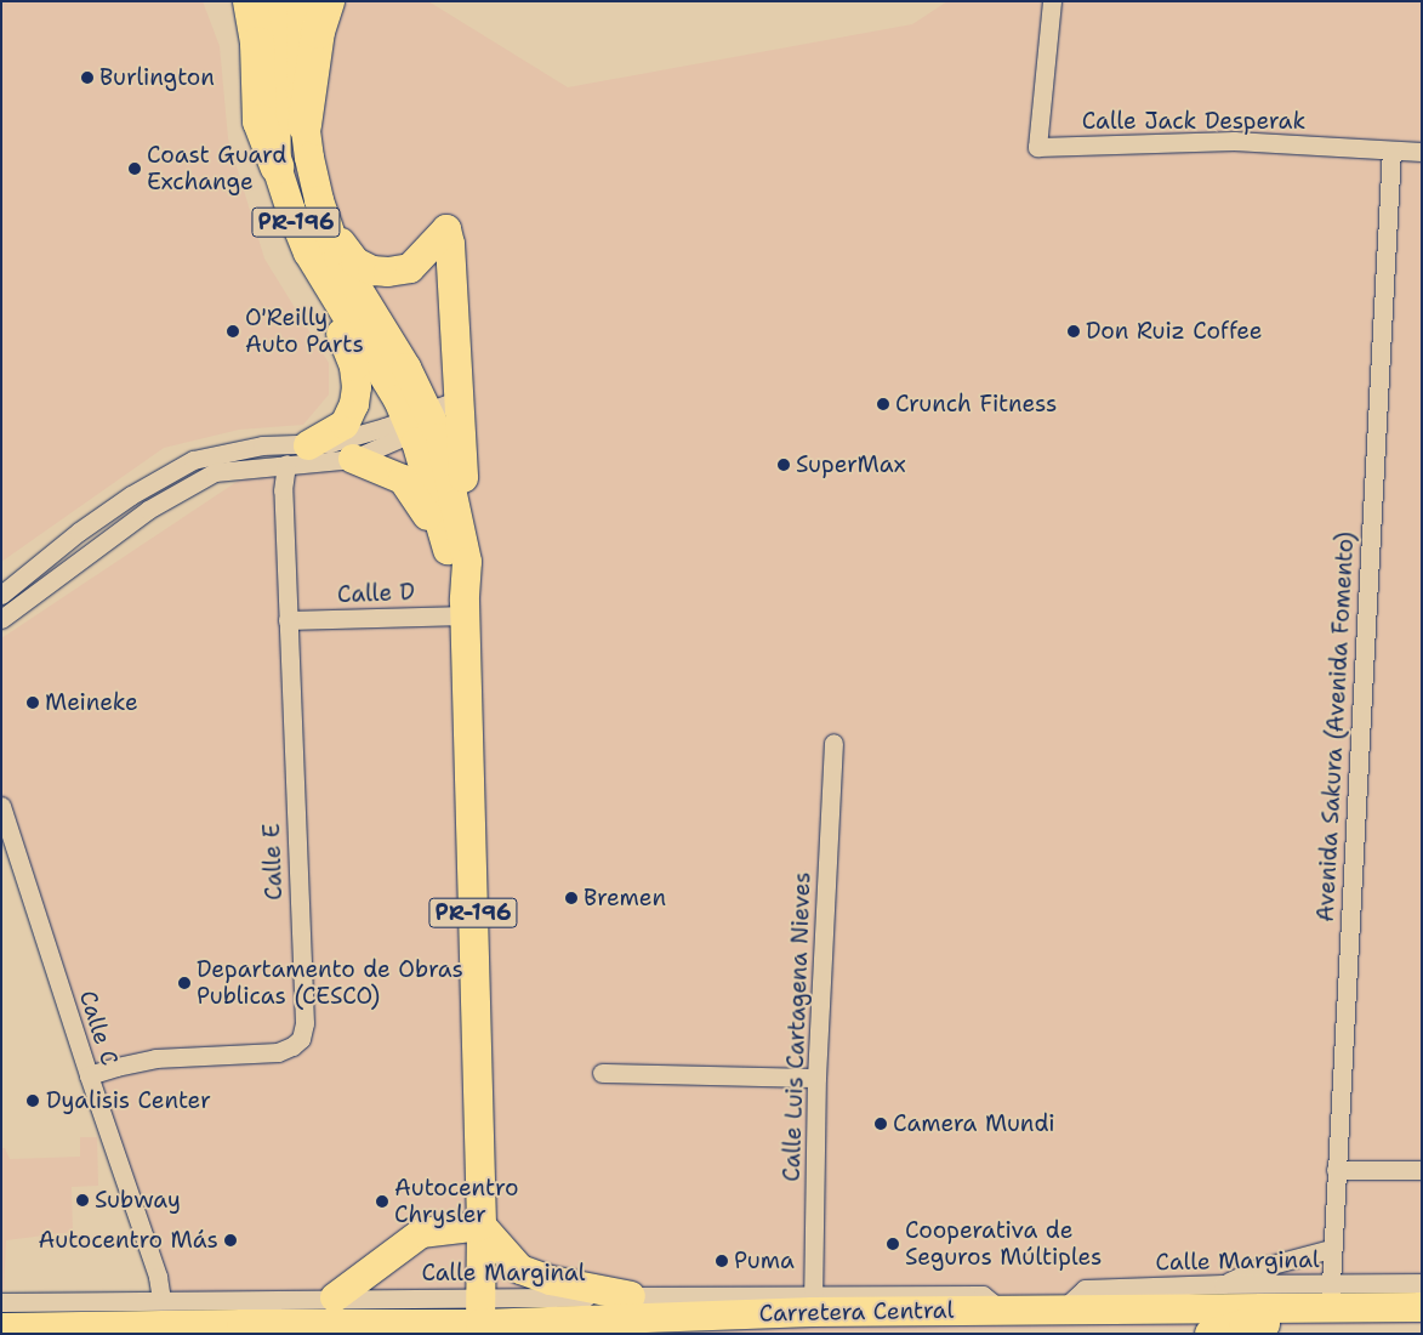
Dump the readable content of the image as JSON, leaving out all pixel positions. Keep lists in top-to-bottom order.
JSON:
{
  "streets": {
    "main road": ["PR-196", "Carretera Central"],
    "street": [
      "Calle Jack Desperak",
      "Calle D",
      "Avenida Sakura (Avenida Fomento)",
      "Calle E",
      "Calle Luis Cartagena Nieves",
      "Calle C",
      "Calle Marginal"
    ]
  },
  "crossings": [
    ["Calle Jack Desperak", "Avenida Sakura (Avenida Fomento)"],
    ["PR-196", "Calle D"],
    ["PR-196", "Calle Marginal"],
    ["PR-196", "Carretera Central"],
    ["Calle D", "Calle E"],
    ["Avenida Sakura (Avenida Fomento)", "Calle Marginal"],
    ["Avenida Sakura (Avenida Fomento)", "Carretera Central"],
    ["Calle E", "Calle C"],
    ["Calle Luis Cartagena Nieves", "Calle Marginal"],
    ["Calle Luis Cartagena Nieves", "Carretera Central"],
    ["Calle C", "Calle Marginal"],
    ["Calle Marginal", "Carretera Central"]
  ],
  "places": [
    "Burlington",
    "Coast Guard Exchange",
    "O'Reilly Auto Parts",
    "Don Ruiz Coffee",
    "Crunch Fitness",
    "SuperMax",
    "Meineke",
    "Bremen",
    "Departamento de Obras Publicas (CESCO)",
    "Dyalisis Center",
    "Camera Mundi",
    "Subway",
    "Autocentro Chrysler",
    "Autocentro Más",
    "Cooperativa de Seguros Múltiples",
    "Puma"
  ]
}
